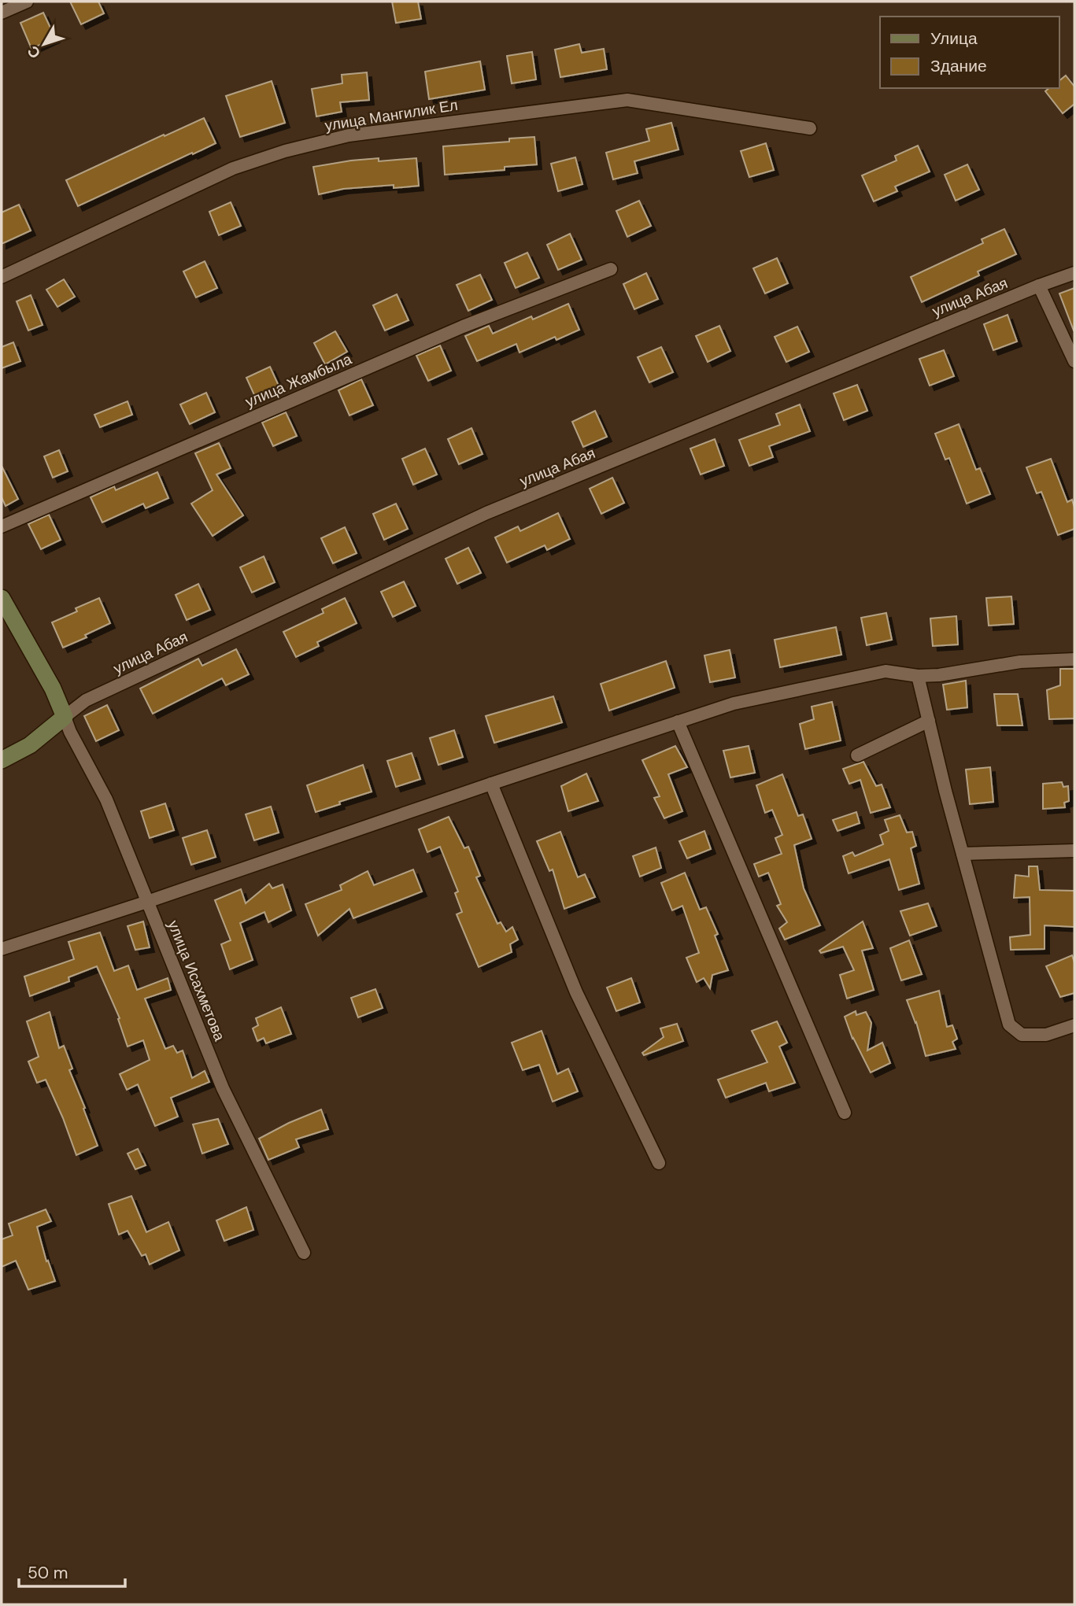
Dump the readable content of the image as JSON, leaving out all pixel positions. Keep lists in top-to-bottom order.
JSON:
{
  "streets": {
    "street": [
      "улица Мангилик Ел",
      "улица Абая",
      "улица Жамбыла",
      "улица Исахметова"
    ]
  },
  "crossings": [
    ["улица Абая", "улица Исахметова"]
  ],
  "legend": ["Улица", "Здание"],
  "scale_bar": "50 m",
  "north": "bottom left"
}
